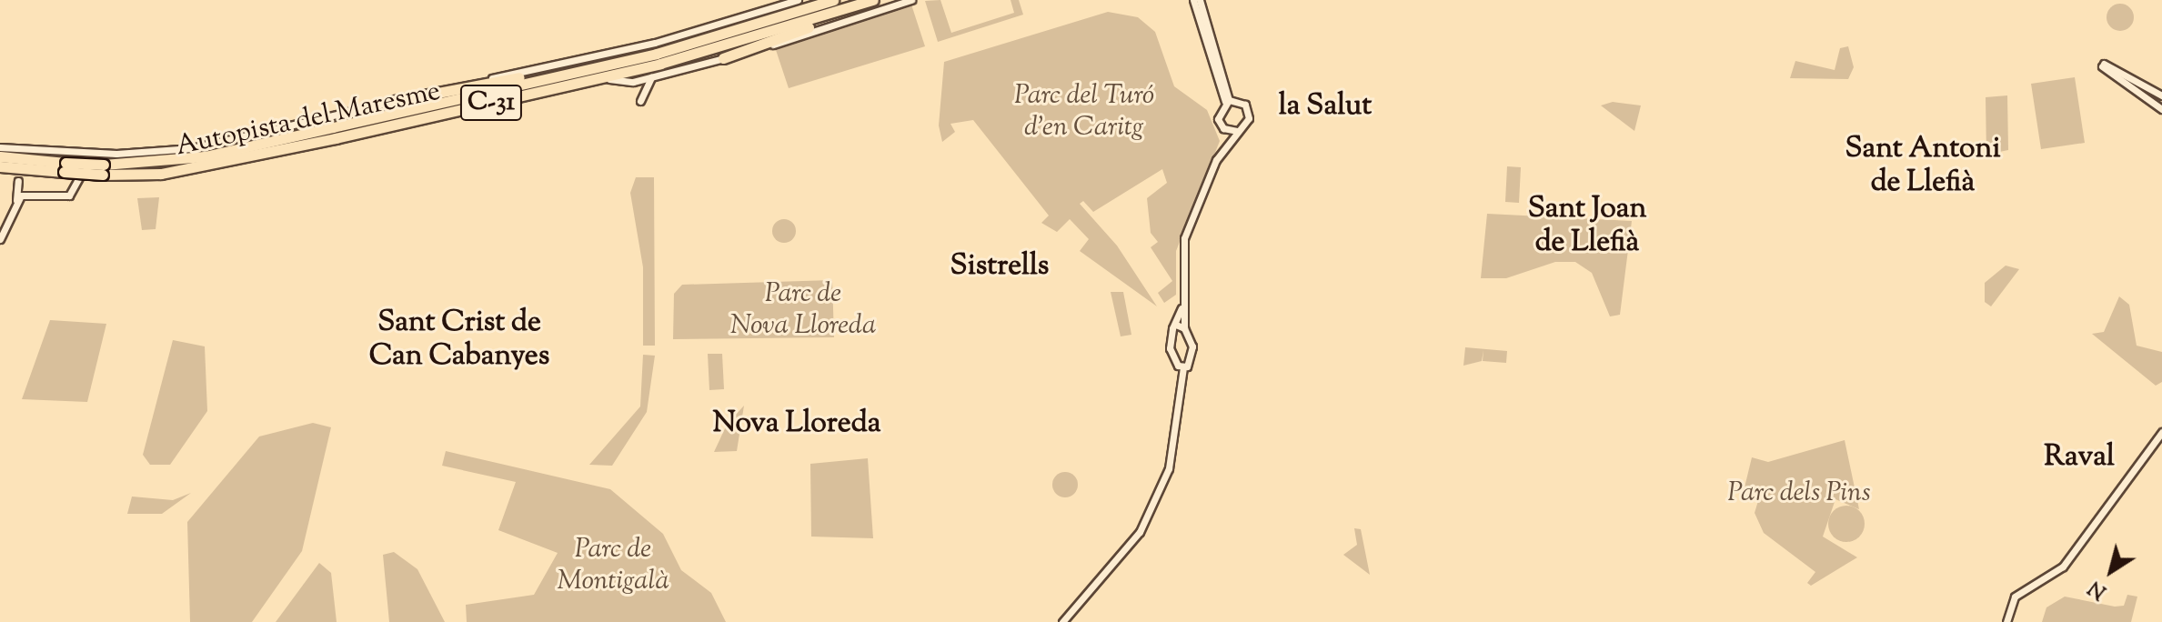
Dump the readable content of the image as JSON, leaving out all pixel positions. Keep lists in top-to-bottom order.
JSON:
{
  "streets": {
    "highway": ["C-31", "Autopista del Maresme"]
  },
  "districts": [
    "la Salut",
    "Sant Antoni de Llefià",
    "Sant Joan de Llefià",
    "Sistrells",
    "Sant Crist de Can Cabanyes",
    "Nova Lloreda",
    "Raval"
  ],
  "parks": [
    "Parc del Turó d'en Caritg",
    "Parc de Nova Lloreda",
    "Parc dels Pins",
    "Parc de Montigalà"
  ],
  "north": "bottom left"
}
